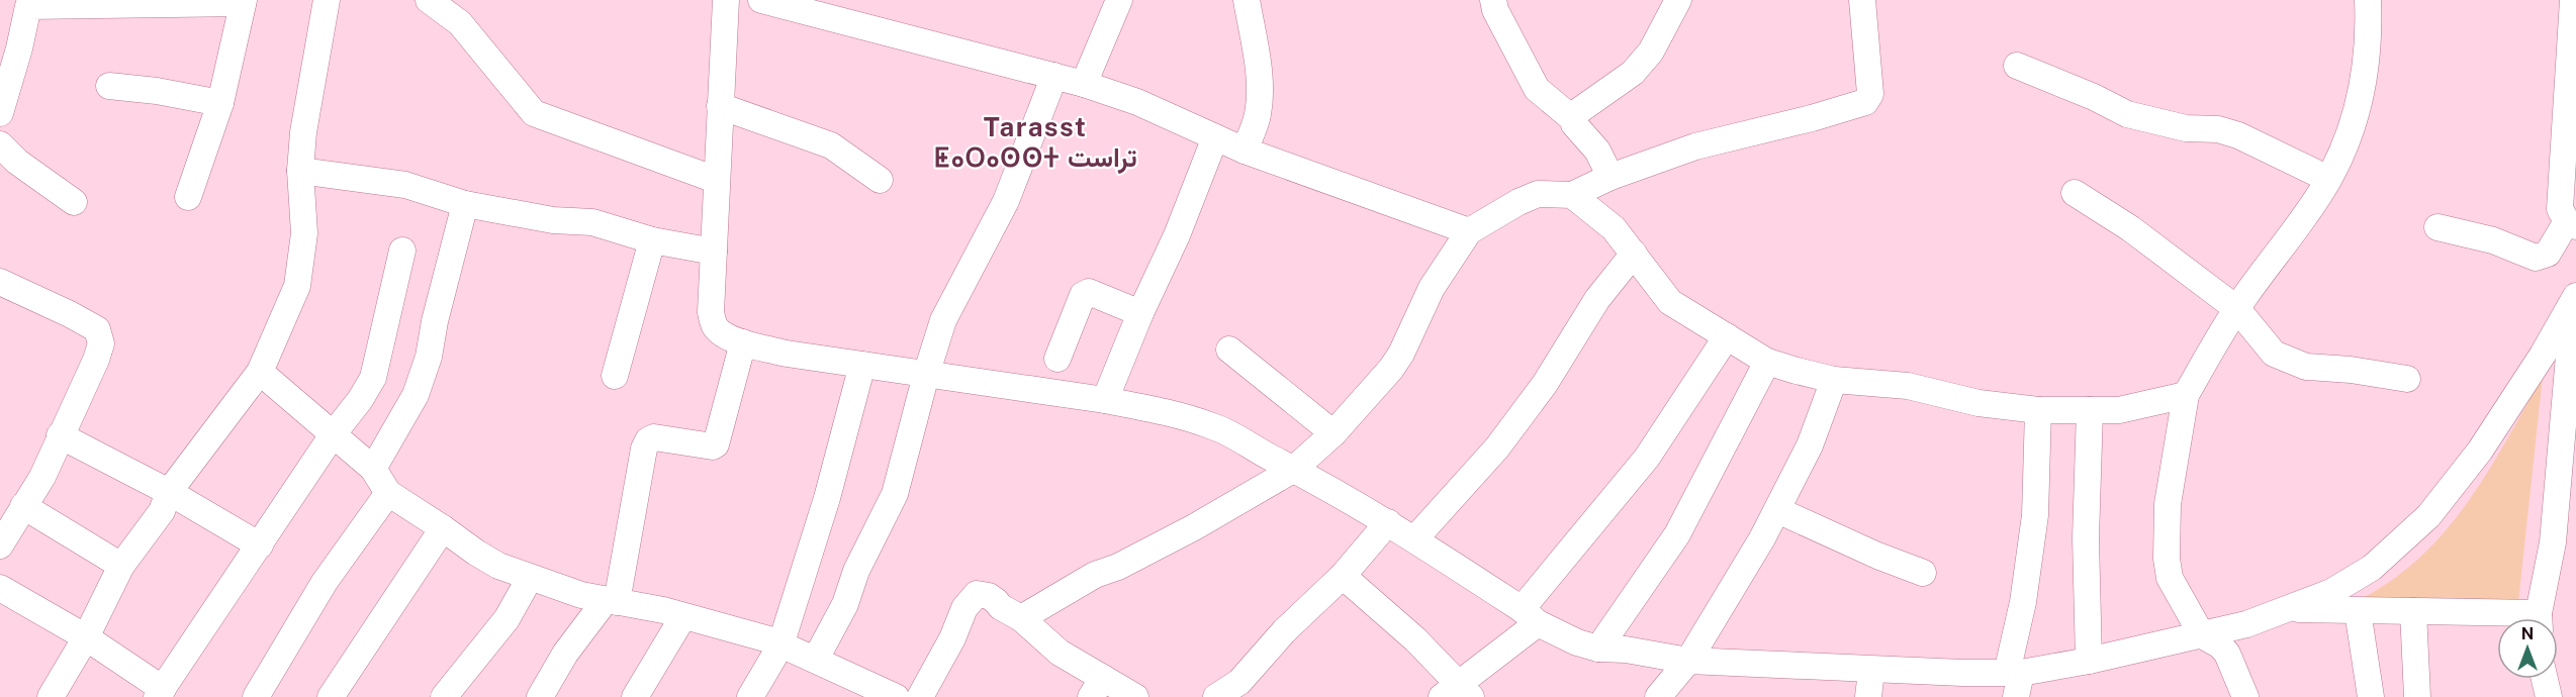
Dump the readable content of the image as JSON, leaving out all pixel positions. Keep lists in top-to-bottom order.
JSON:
{
  "districts": ["Tarasst ⵟⴰⵔⴰⵙⵙⵜ تراست"],
  "north": "top"
}
